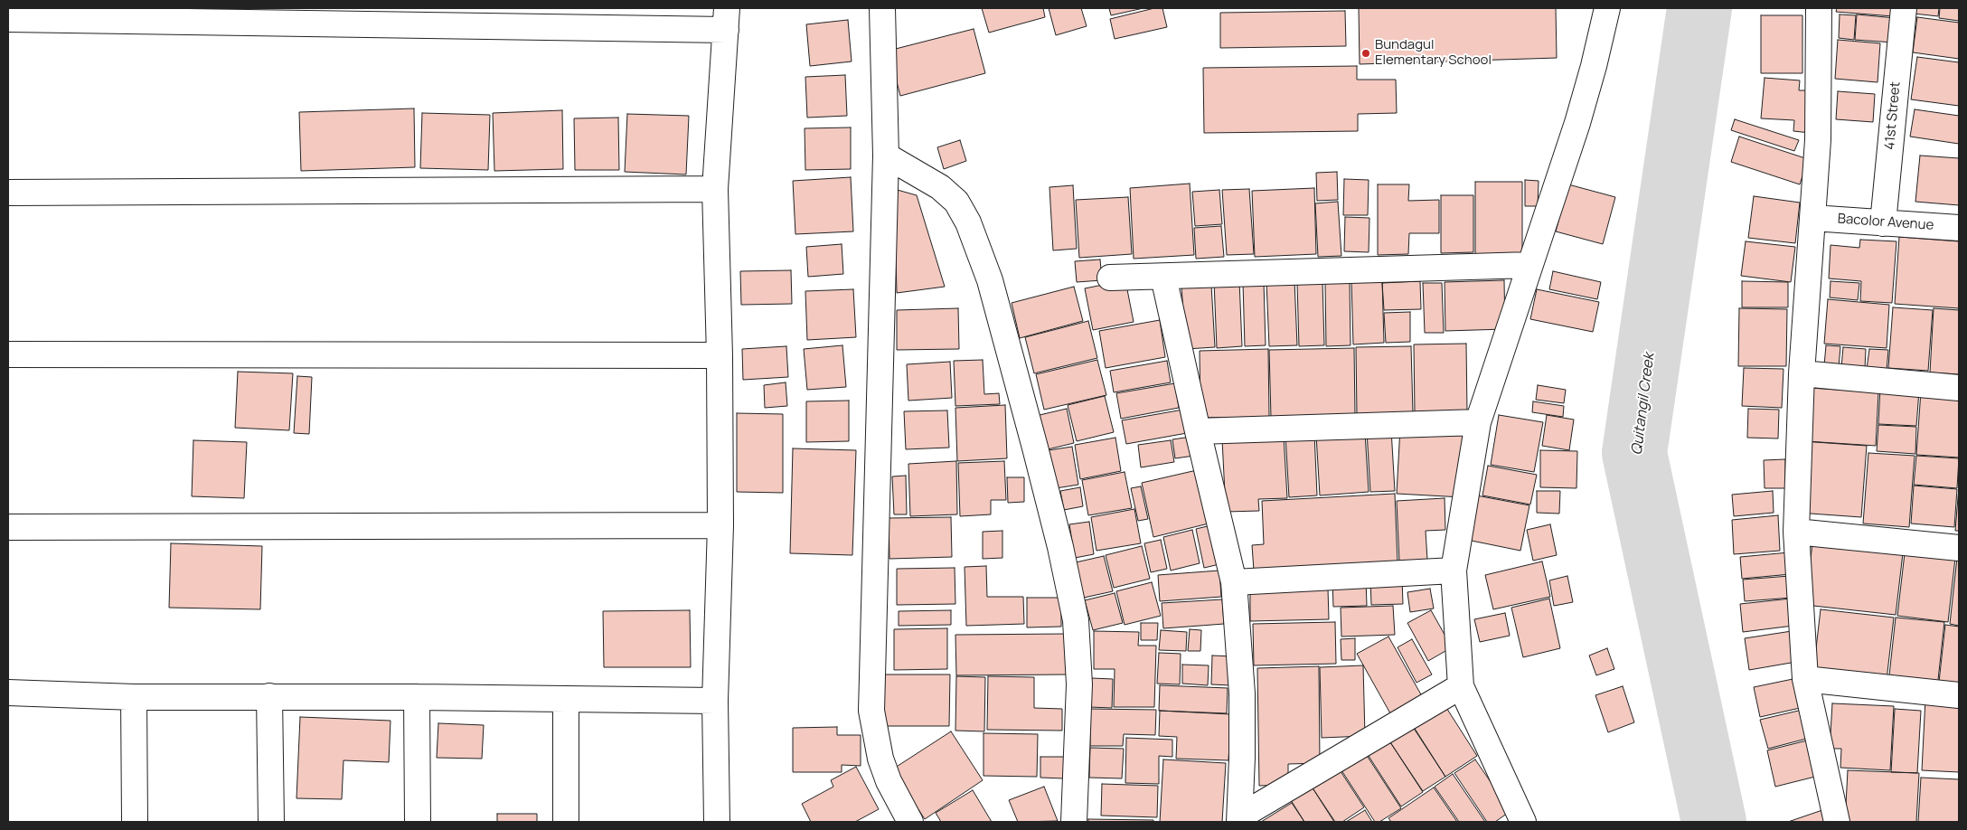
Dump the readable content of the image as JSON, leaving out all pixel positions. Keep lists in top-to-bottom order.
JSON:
{
  "streets": {
    "street": ["41st Street", "Bacolor Avenue"]
  },
  "crossings": [
    ["41st Street", "Bacolor Avenue"]
  ],
  "water": ["Quitangil Creek"],
  "places": ["Bundagul Elementary School"]
}
